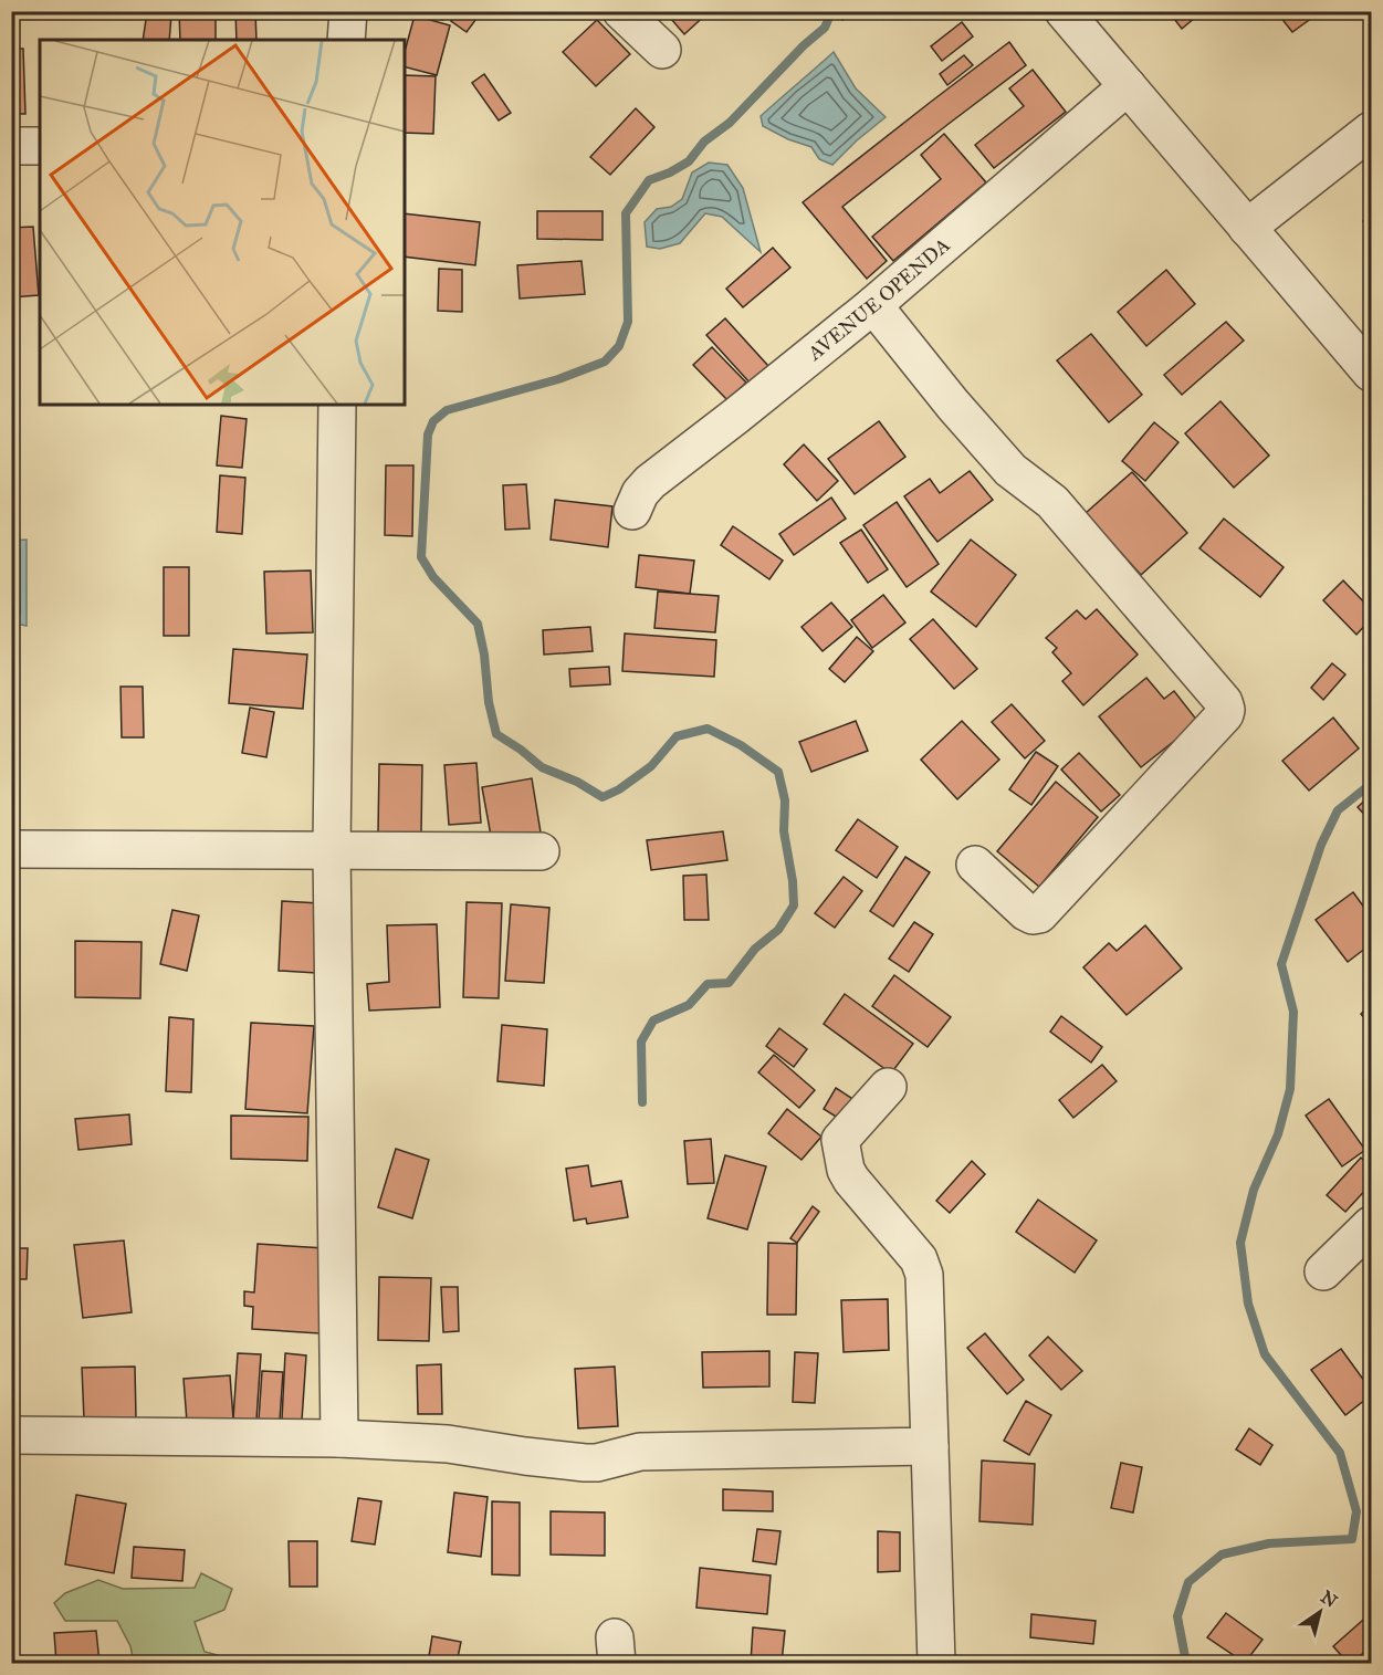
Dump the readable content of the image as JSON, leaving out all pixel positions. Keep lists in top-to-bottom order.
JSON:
{
  "streets": {
    "street": ["AVENUE OPENDA"]
  },
  "north": "top right"
}
